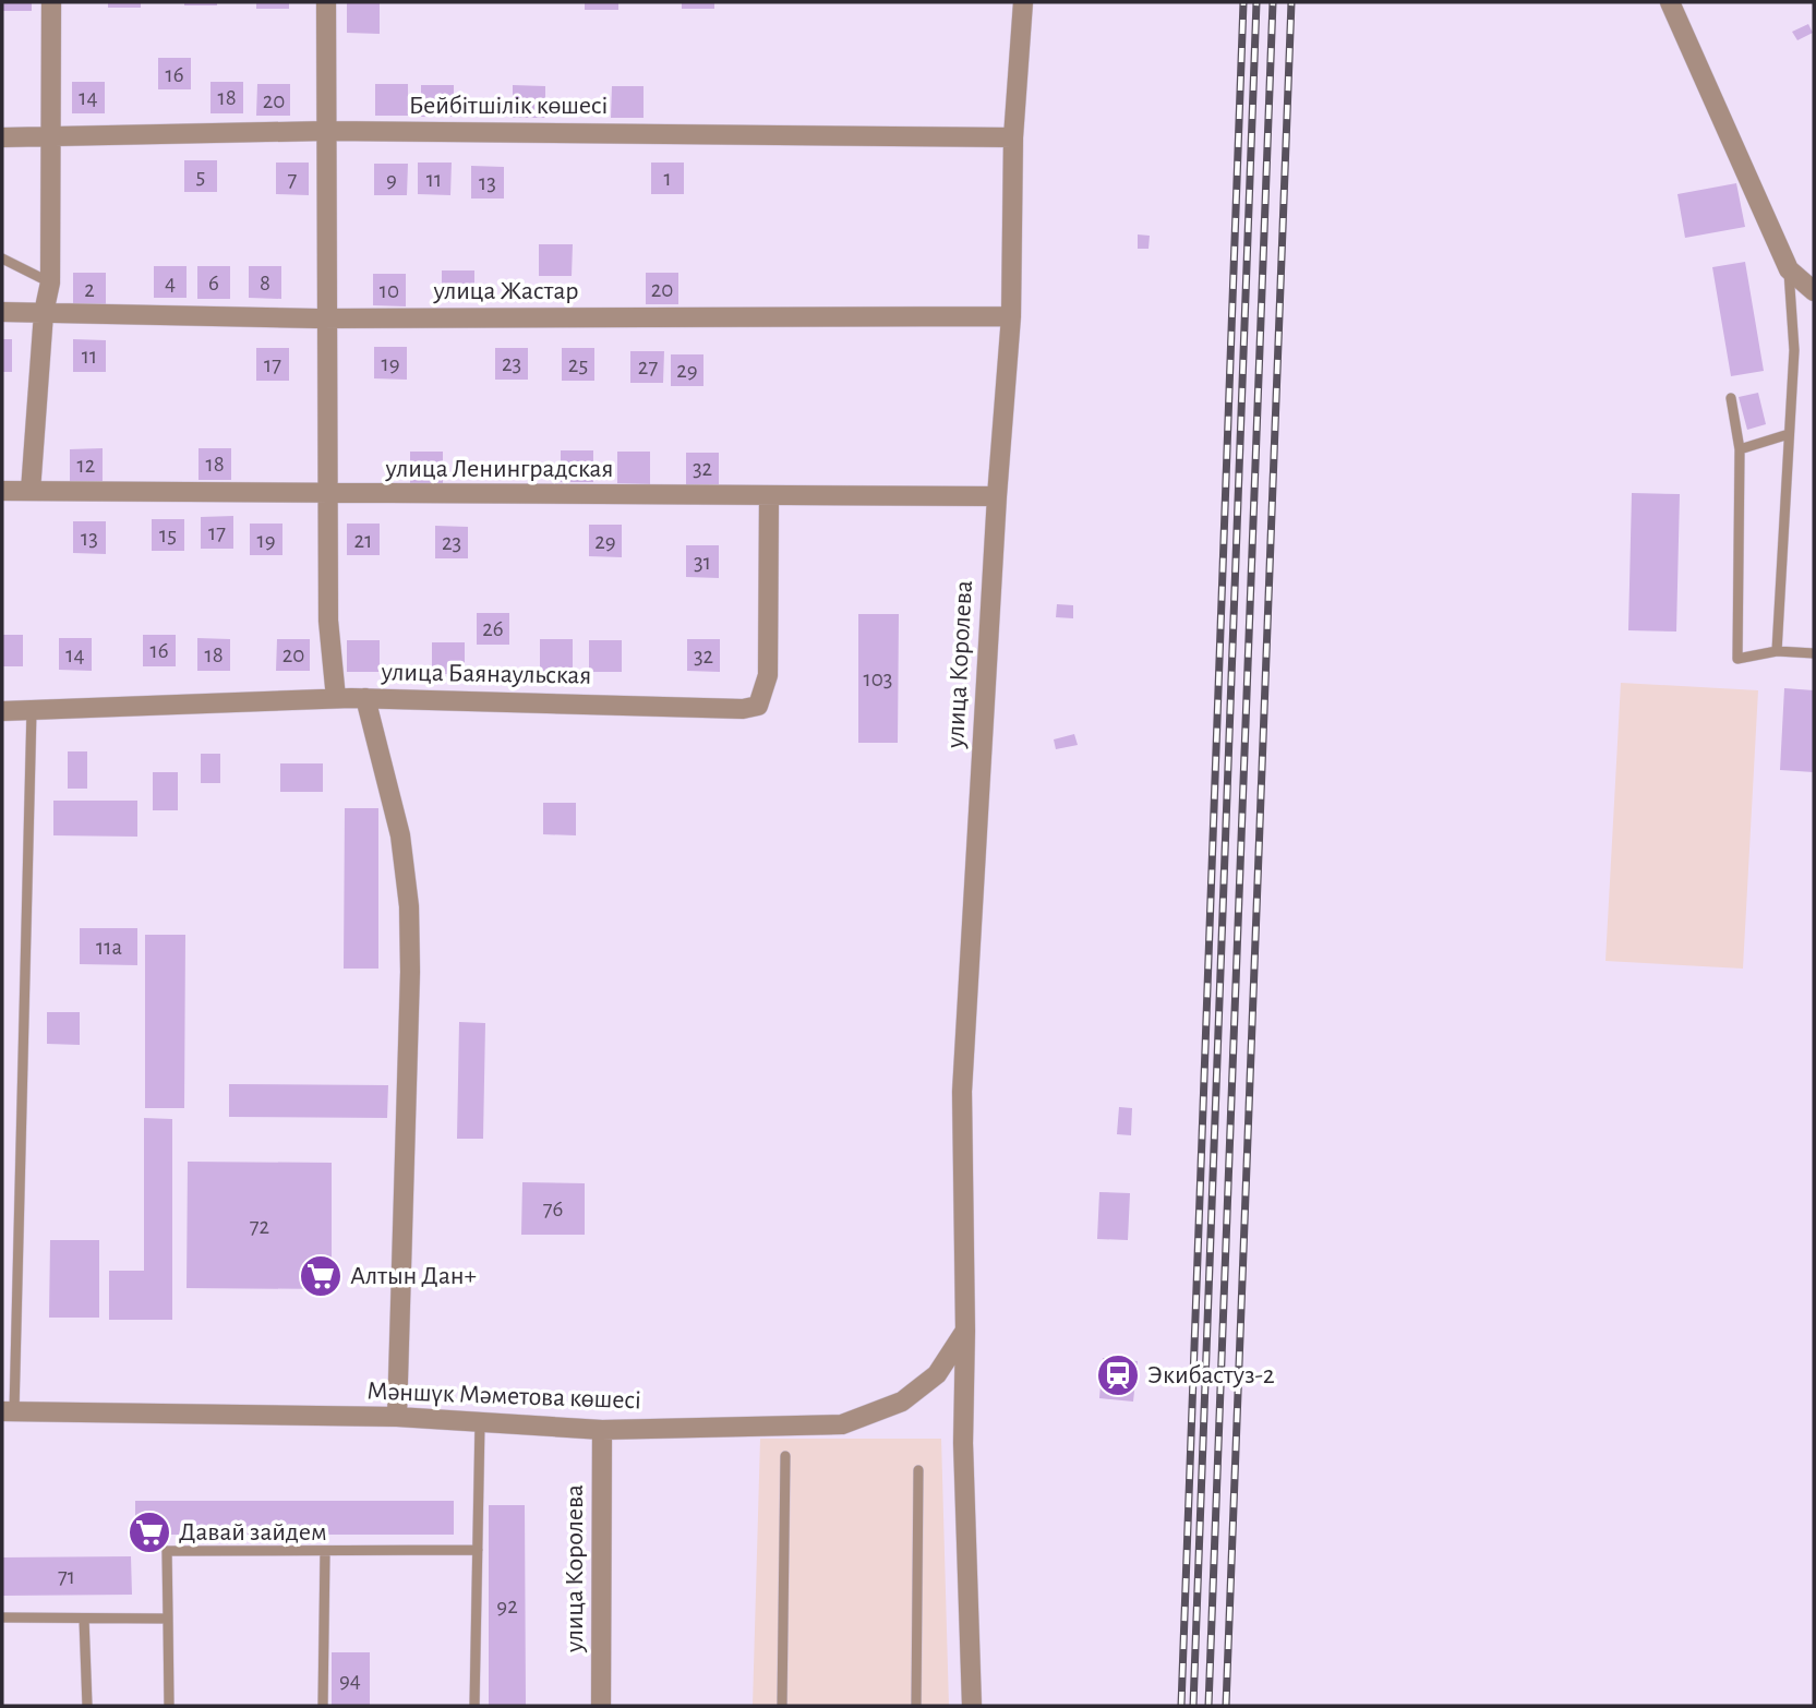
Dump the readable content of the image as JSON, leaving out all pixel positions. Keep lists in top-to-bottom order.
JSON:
{
  "streets": {
    "street": [
      "Бейбітшілік көшесі",
      "улица Жастар",
      "улица Ленинградская",
      "улица Королева",
      "улица Баянаульская",
      "Мәншүк Мәметова көшесі"
    ]
  },
  "crossings": [
    ["Бейбітшілік көшесі", "улица Королева"],
    ["улица Жастар", "улица Королева"],
    ["улица Ленинградская", "улица Королева"],
    ["улица Ленинградская", "улица Баянаульская"],
    ["улица Королева", "Мәншүк Мәметова көшесі"]
  ],
  "places": {
    "supermarket": ["Алтын Дан+", "Давай зайдем"],
    "station": ["Экибастуз-2"]
  },
  "house_numbers": [
    "16",
    "14",
    "18",
    "20",
    "5",
    "1",
    "7",
    "9",
    "11",
    "13",
    "4",
    "6",
    "8",
    "2",
    "20",
    "10",
    "11",
    "19",
    "23",
    "17",
    "25",
    "27",
    "29",
    "18",
    "12",
    "32",
    "17",
    "15",
    "13",
    "19",
    "21",
    "29",
    "23",
    "31",
    "26",
    "16",
    "14",
    "18",
    "20",
    "32",
    "103",
    "11а",
    "76",
    "72",
    "71",
    "92",
    "94"
  ]
}
